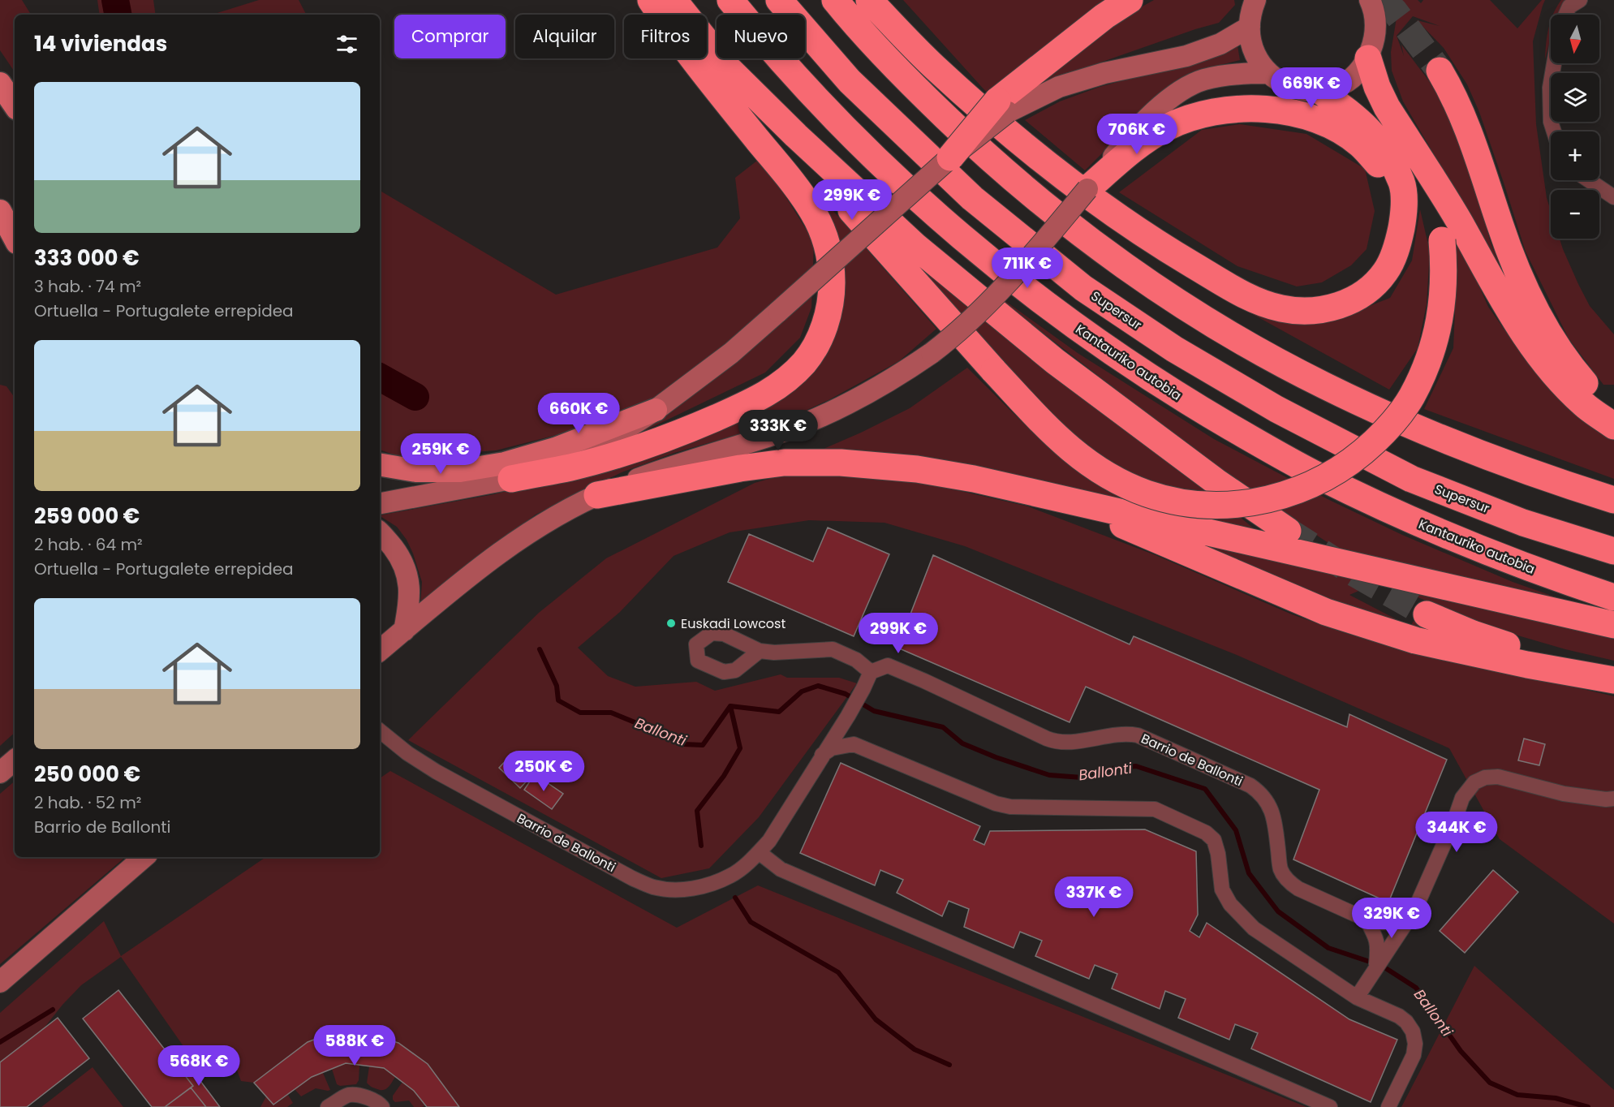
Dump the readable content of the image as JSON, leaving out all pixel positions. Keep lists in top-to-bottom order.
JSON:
{
  "streets": {
    "highway": ["Supersur", "Kantauriko autobia"],
    "street": ["Barrio de Ballonti"]
  },
  "water": ["Ballonti"],
  "places": ["Euskadi Lowcost"],
  "north": "bottom",
  "page": {
    "map_buttons": ["+", "−"],
    "chip": [
      "Comprar",
      "Alquilar",
      "Filtros",
      "Nuevo"
    ],
    "heading": "14 viviendas",
    "price": [
      "669K €",
      "706K €",
      "299K €",
      "711K €",
      "660K €",
      "333K €",
      "259K €",
      "299K €",
      "250K €",
      "344K €",
      "337K €",
      "329K €",
      "588K €",
      "568K €"
    ],
    "list": [
      {
        "name": "333 000 €",
        "note": "3 hab. · 74 m² · Ortuella - Portugalete errepidea"
      },
      {
        "name": "259 000 €",
        "note": "2 hab. · 64 m² · Ortuella - Portugalete errepidea"
      },
      {
        "name": "250 000 €",
        "note": "2 hab. · 52 m² · Barrio de Ballonti"
      }
    ]
  }
}
